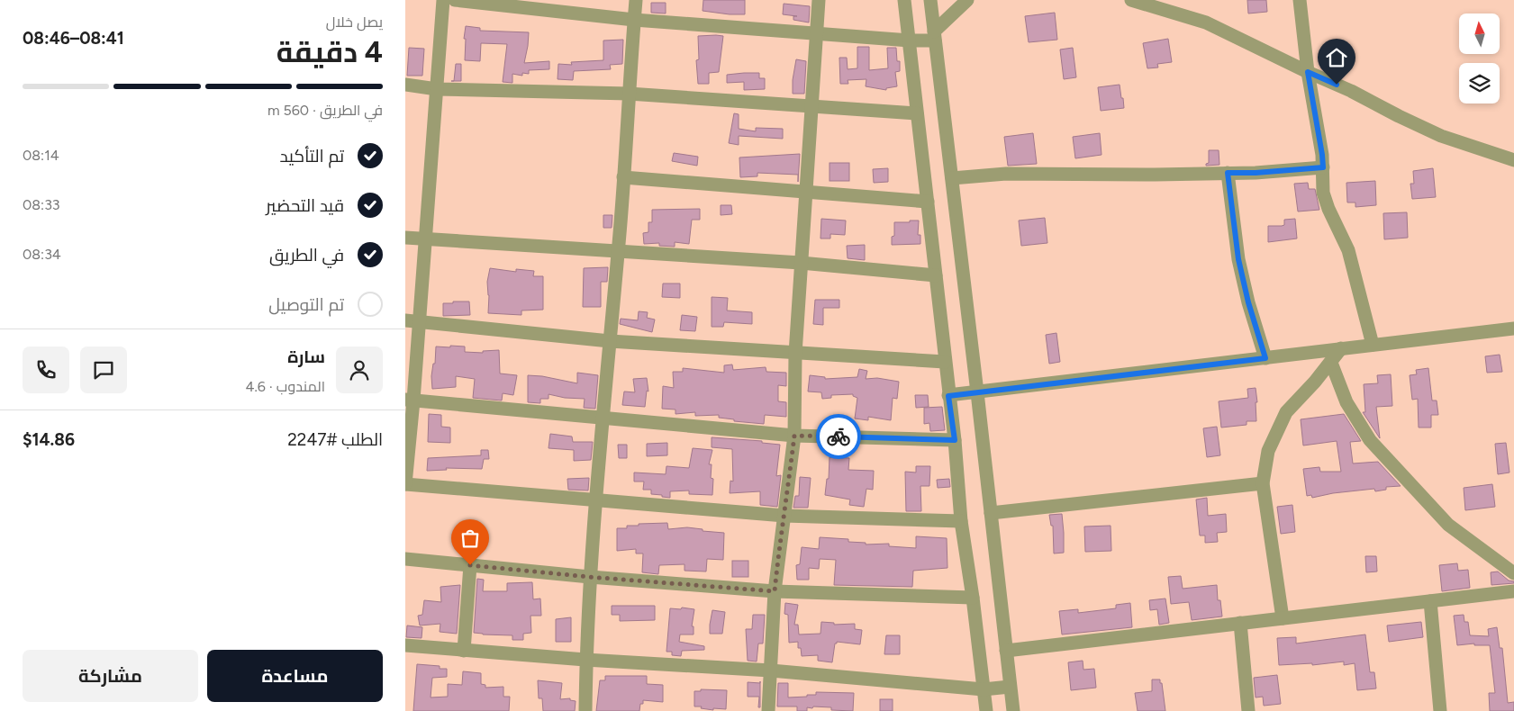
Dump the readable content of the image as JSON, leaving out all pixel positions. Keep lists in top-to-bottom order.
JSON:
{
  "north": "top",
  "page": {
    "heading": ["4 دقيقة", "يصل خلال", "08:41–08:46"],
    "panel": [
      "سارة",
      "المندوب · 4.6",
      "الطلب #2247",
      "$14.86"
    ],
    "bar": "في الطريق · 560 m",
    "list": [
      ["تم التأكيد", "08:14"],
      ["قيد التحضير", "08:33"],
      ["في الطريق", "08:34"],
      "تم التوصيل"
    ],
    "buttons": ["مساعدة", "مشاركة"]
  }
}
